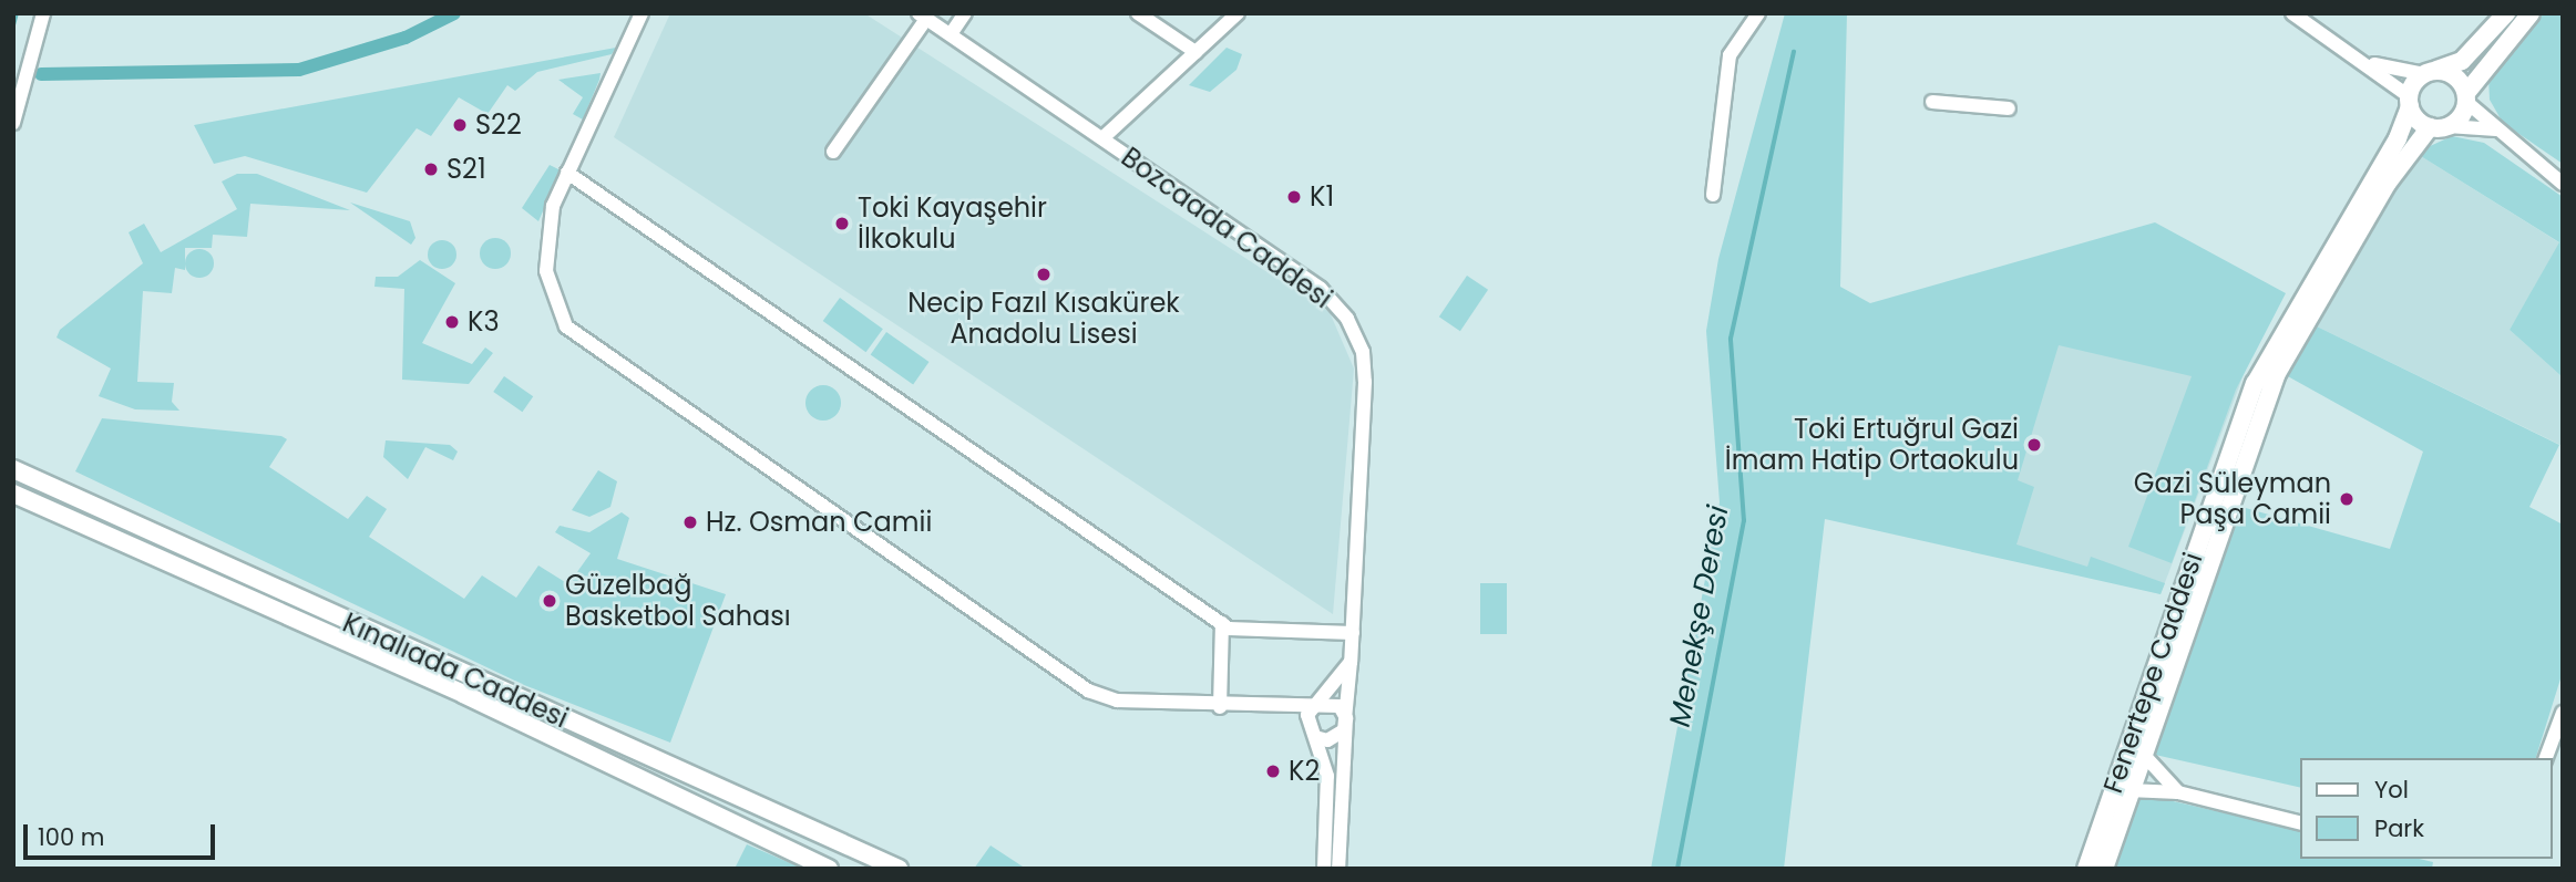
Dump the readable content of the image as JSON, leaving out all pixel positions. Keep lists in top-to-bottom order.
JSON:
{
  "streets": {
    "main road": ["Kınalıada Caddesi", "Fenertepe Caddesi"],
    "street": ["Bozcaada Caddesi"]
  },
  "water": ["Menekşe Deresi"],
  "places": [
    "S22",
    "S21",
    "K1",
    "Toki Kayaşehir İlkokulu",
    "Necip Fazıl Kısakürek Anadolu Lisesi",
    "K3",
    "Toki Ertuğrul Gazi İmam Hatip Ortaokulu",
    "Gazi Süleyman Paşa Camii",
    "Hz. Osman Camii",
    "Güzelbağ Basketbol Sahası",
    "K2"
  ],
  "legend": ["Yol", "Park"],
  "scale_bar": "100 m"
}
